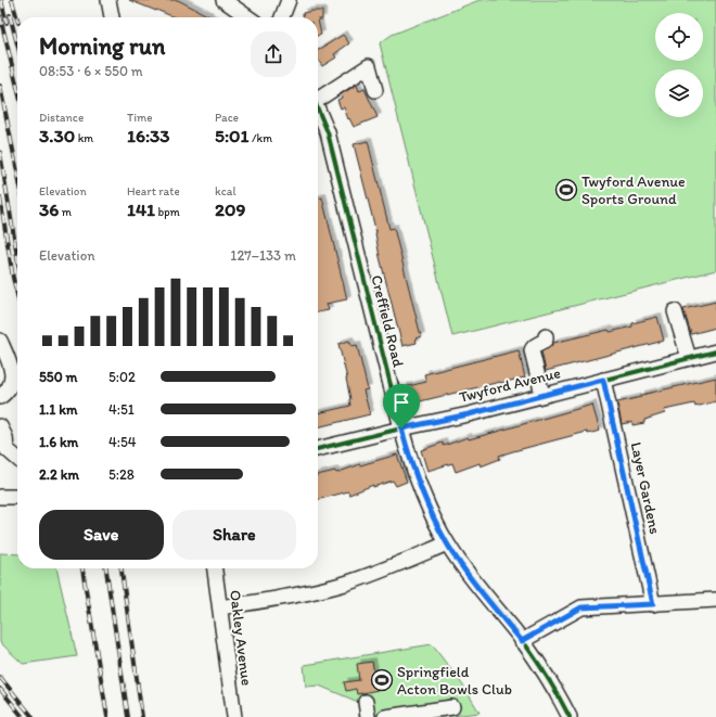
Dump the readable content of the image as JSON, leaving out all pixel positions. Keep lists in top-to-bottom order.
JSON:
{
  "streets": {
    "street": [
      "Creffield Road",
      "Twyford Avenue",
      "Layer Gardens",
      "Oakley Avenue"
    ]
  },
  "crossings": [
    ["Creffield Road", "Twyford Avenue"],
    ["Twyford Avenue", "Layer Gardens"]
  ],
  "places": {
    "sports": ["Twyford Avenue Sports Ground", "Springfield Acton Bowls Club"]
  },
  "page": {
    "heading": ["Morning run", "08:53 · 6 × 550 m"],
    "stats": [
      ["Distance", "3.30 km"],
      ["Time", "16:33"],
      ["Pace", "5:01 /km"],
      ["Elevation", "36 m"],
      ["Heart rate", "141 bpm"],
      ["kcal", "209"]
    ],
    "chart": ["Elevation", "127–133 m"],
    "list": [
      {
        "name": "550 m",
        "note": "5:02"
      },
      {
        "name": "1.1 km",
        "note": "4:51"
      },
      {
        "name": "1.6 km",
        "note": "4:54"
      },
      {
        "name": "2.2 km",
        "note": "5:28"
      }
    ],
    "buttons": ["Save", "Share"]
  }
}
